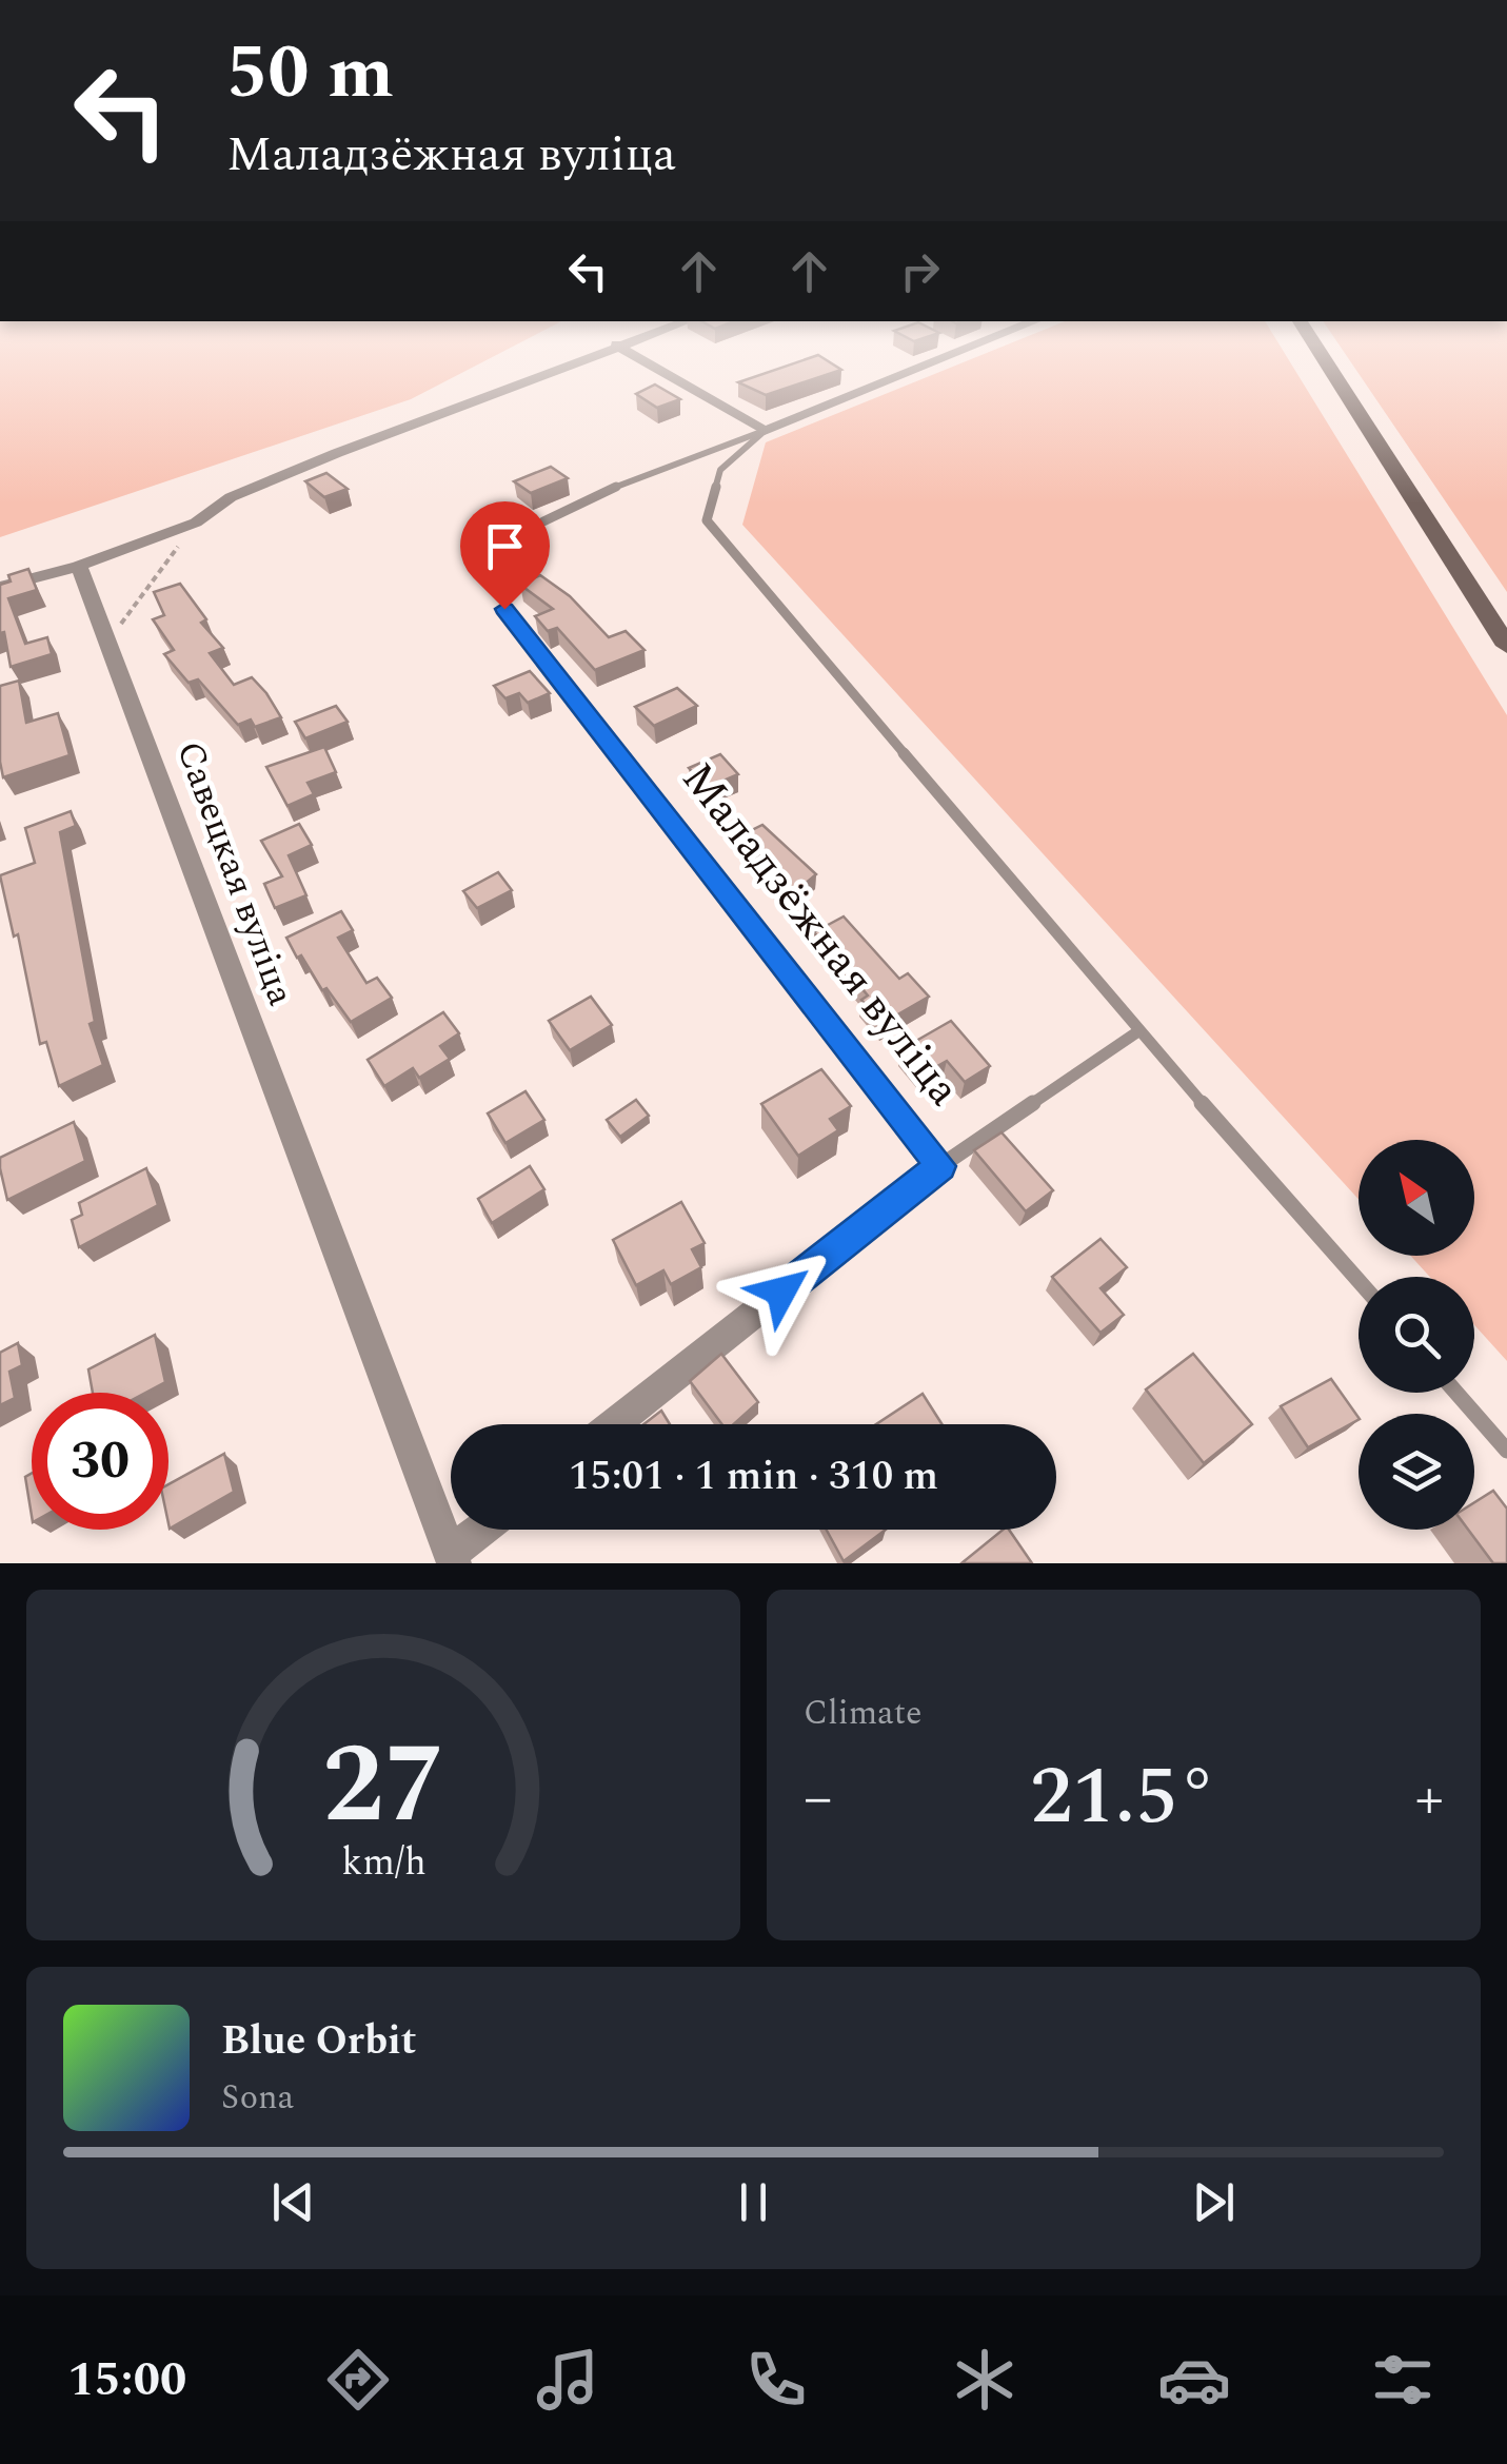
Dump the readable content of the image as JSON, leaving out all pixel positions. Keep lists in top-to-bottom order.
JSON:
{
  "streets": {
    "street": ["Савецкая вуліца", "Маладзёжная вуліца"]
  },
  "north": "top left",
  "page": {
    "turn": ["50 m", "Маладзёжная вуліца"],
    "limit": "30",
    "trip": "15:01 · 1 min · 310 m",
    "tile": "Climate",
    "heat": ["−", "21.5°", "+"],
    "song": ["Blue Orbit", "Sona"],
    "tabs": "15:00",
    "gauge": ["27", "km/h"]
  }
}
